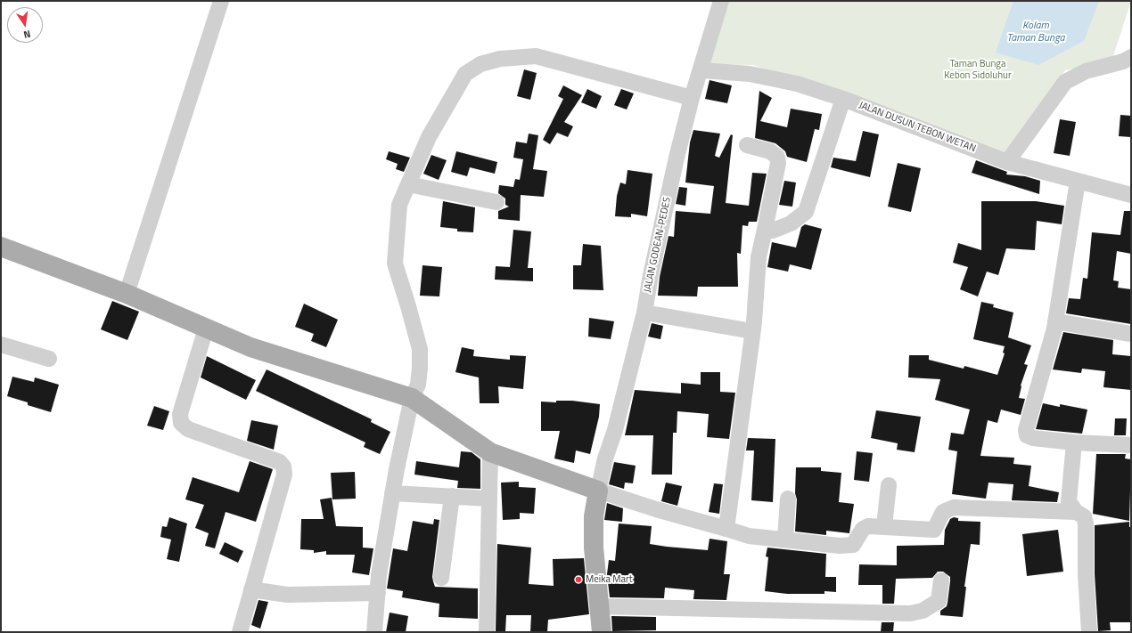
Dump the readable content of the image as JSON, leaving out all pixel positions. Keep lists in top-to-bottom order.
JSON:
{
  "streets": {
    "street": ["JALAN DUSUN TEBON WETAN", "JALAN GODEAN-PEDES"]
  },
  "crossings": [
    ["JALAN DUSUN TEBON WETAN", "JALAN GODEAN-PEDES"]
  ],
  "water": ["Kolam Taman Bunga"],
  "parks": ["Taman Bunga Kebon Sidoluhur"],
  "places": ["Meika Mart"],
  "north": "bottom"
}
